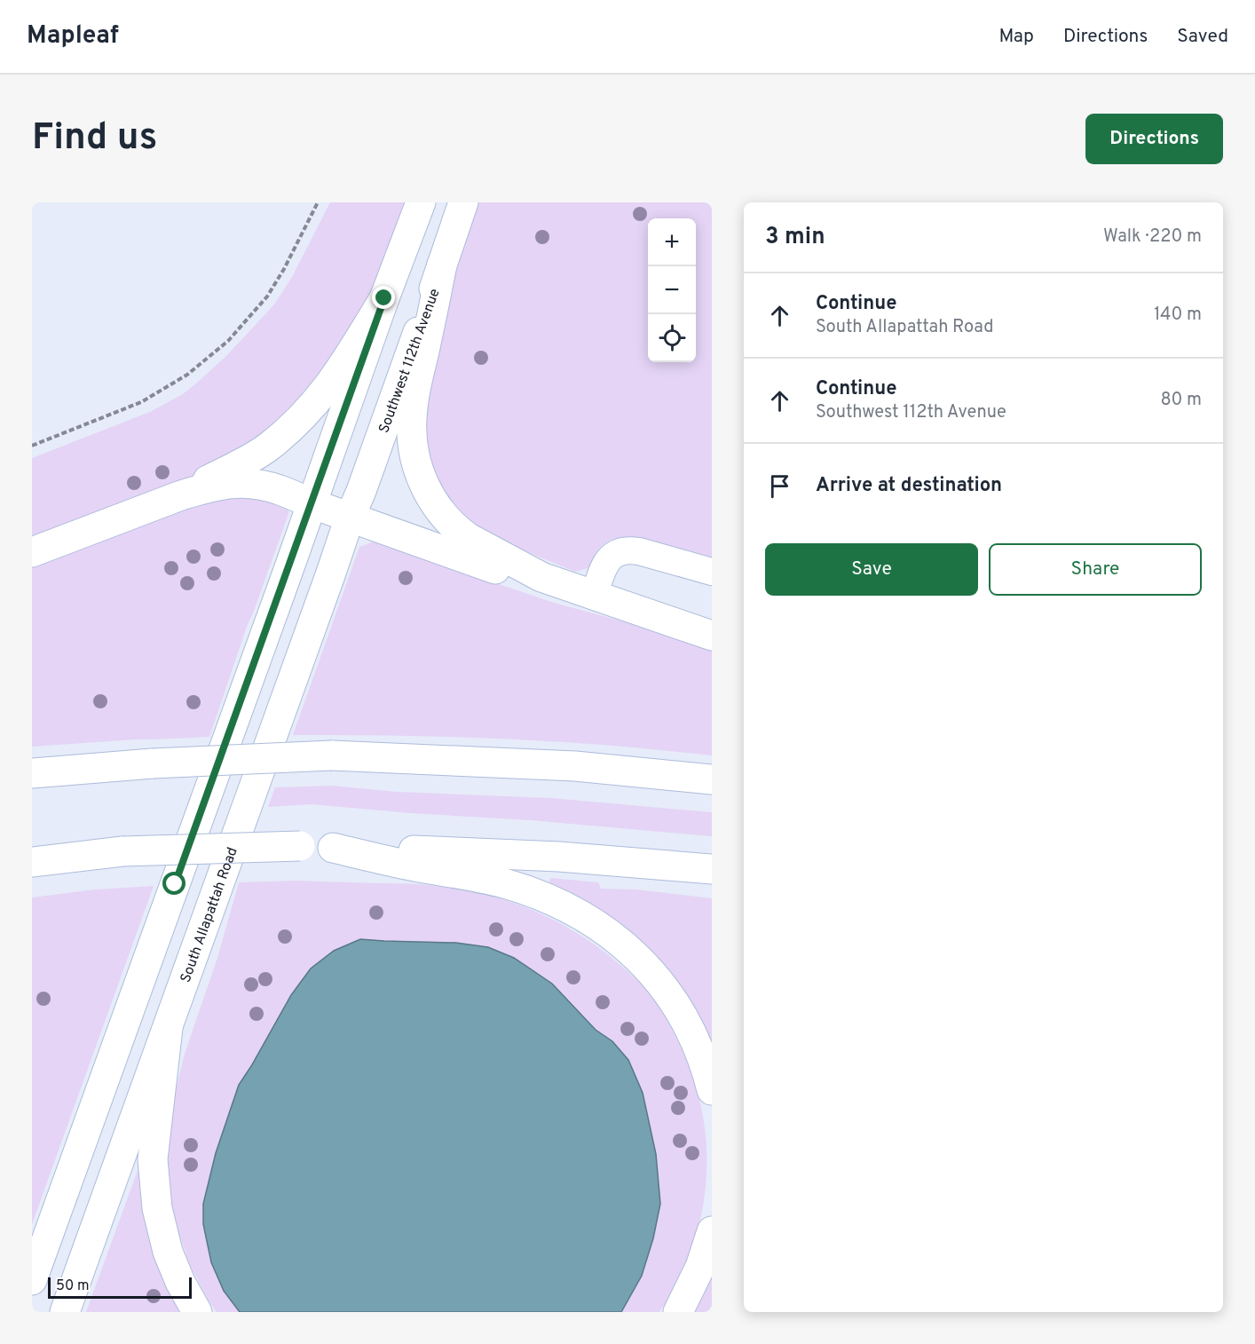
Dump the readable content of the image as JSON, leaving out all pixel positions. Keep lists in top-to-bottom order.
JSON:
{
  "streets": {
    "main road": ["Southwest 112th Avenue", "South Allapattah Road"]
  },
  "crossings": [
    ["Southwest 112th Avenue", "South Allapattah Road"]
  ],
  "scale_bar": "50 m",
  "page": {
    "header": "Mapleaf",
    "nav": ["Map", "Directions", "Saved"],
    "buttons": [
      "Directions",
      ["Save", "Share"]
    ],
    "title": "Find us",
    "heading": ["3 min", "Walk · 220 m"],
    "map_buttons": ["+", "−"],
    "list": [
      ["Continue", "South Allapattah Road", "140 m"],
      ["Continue", "Southwest 112th Avenue", "80 m"],
      "Arrive at destination"
    ],
    "scale": "50 m"
  }
}
